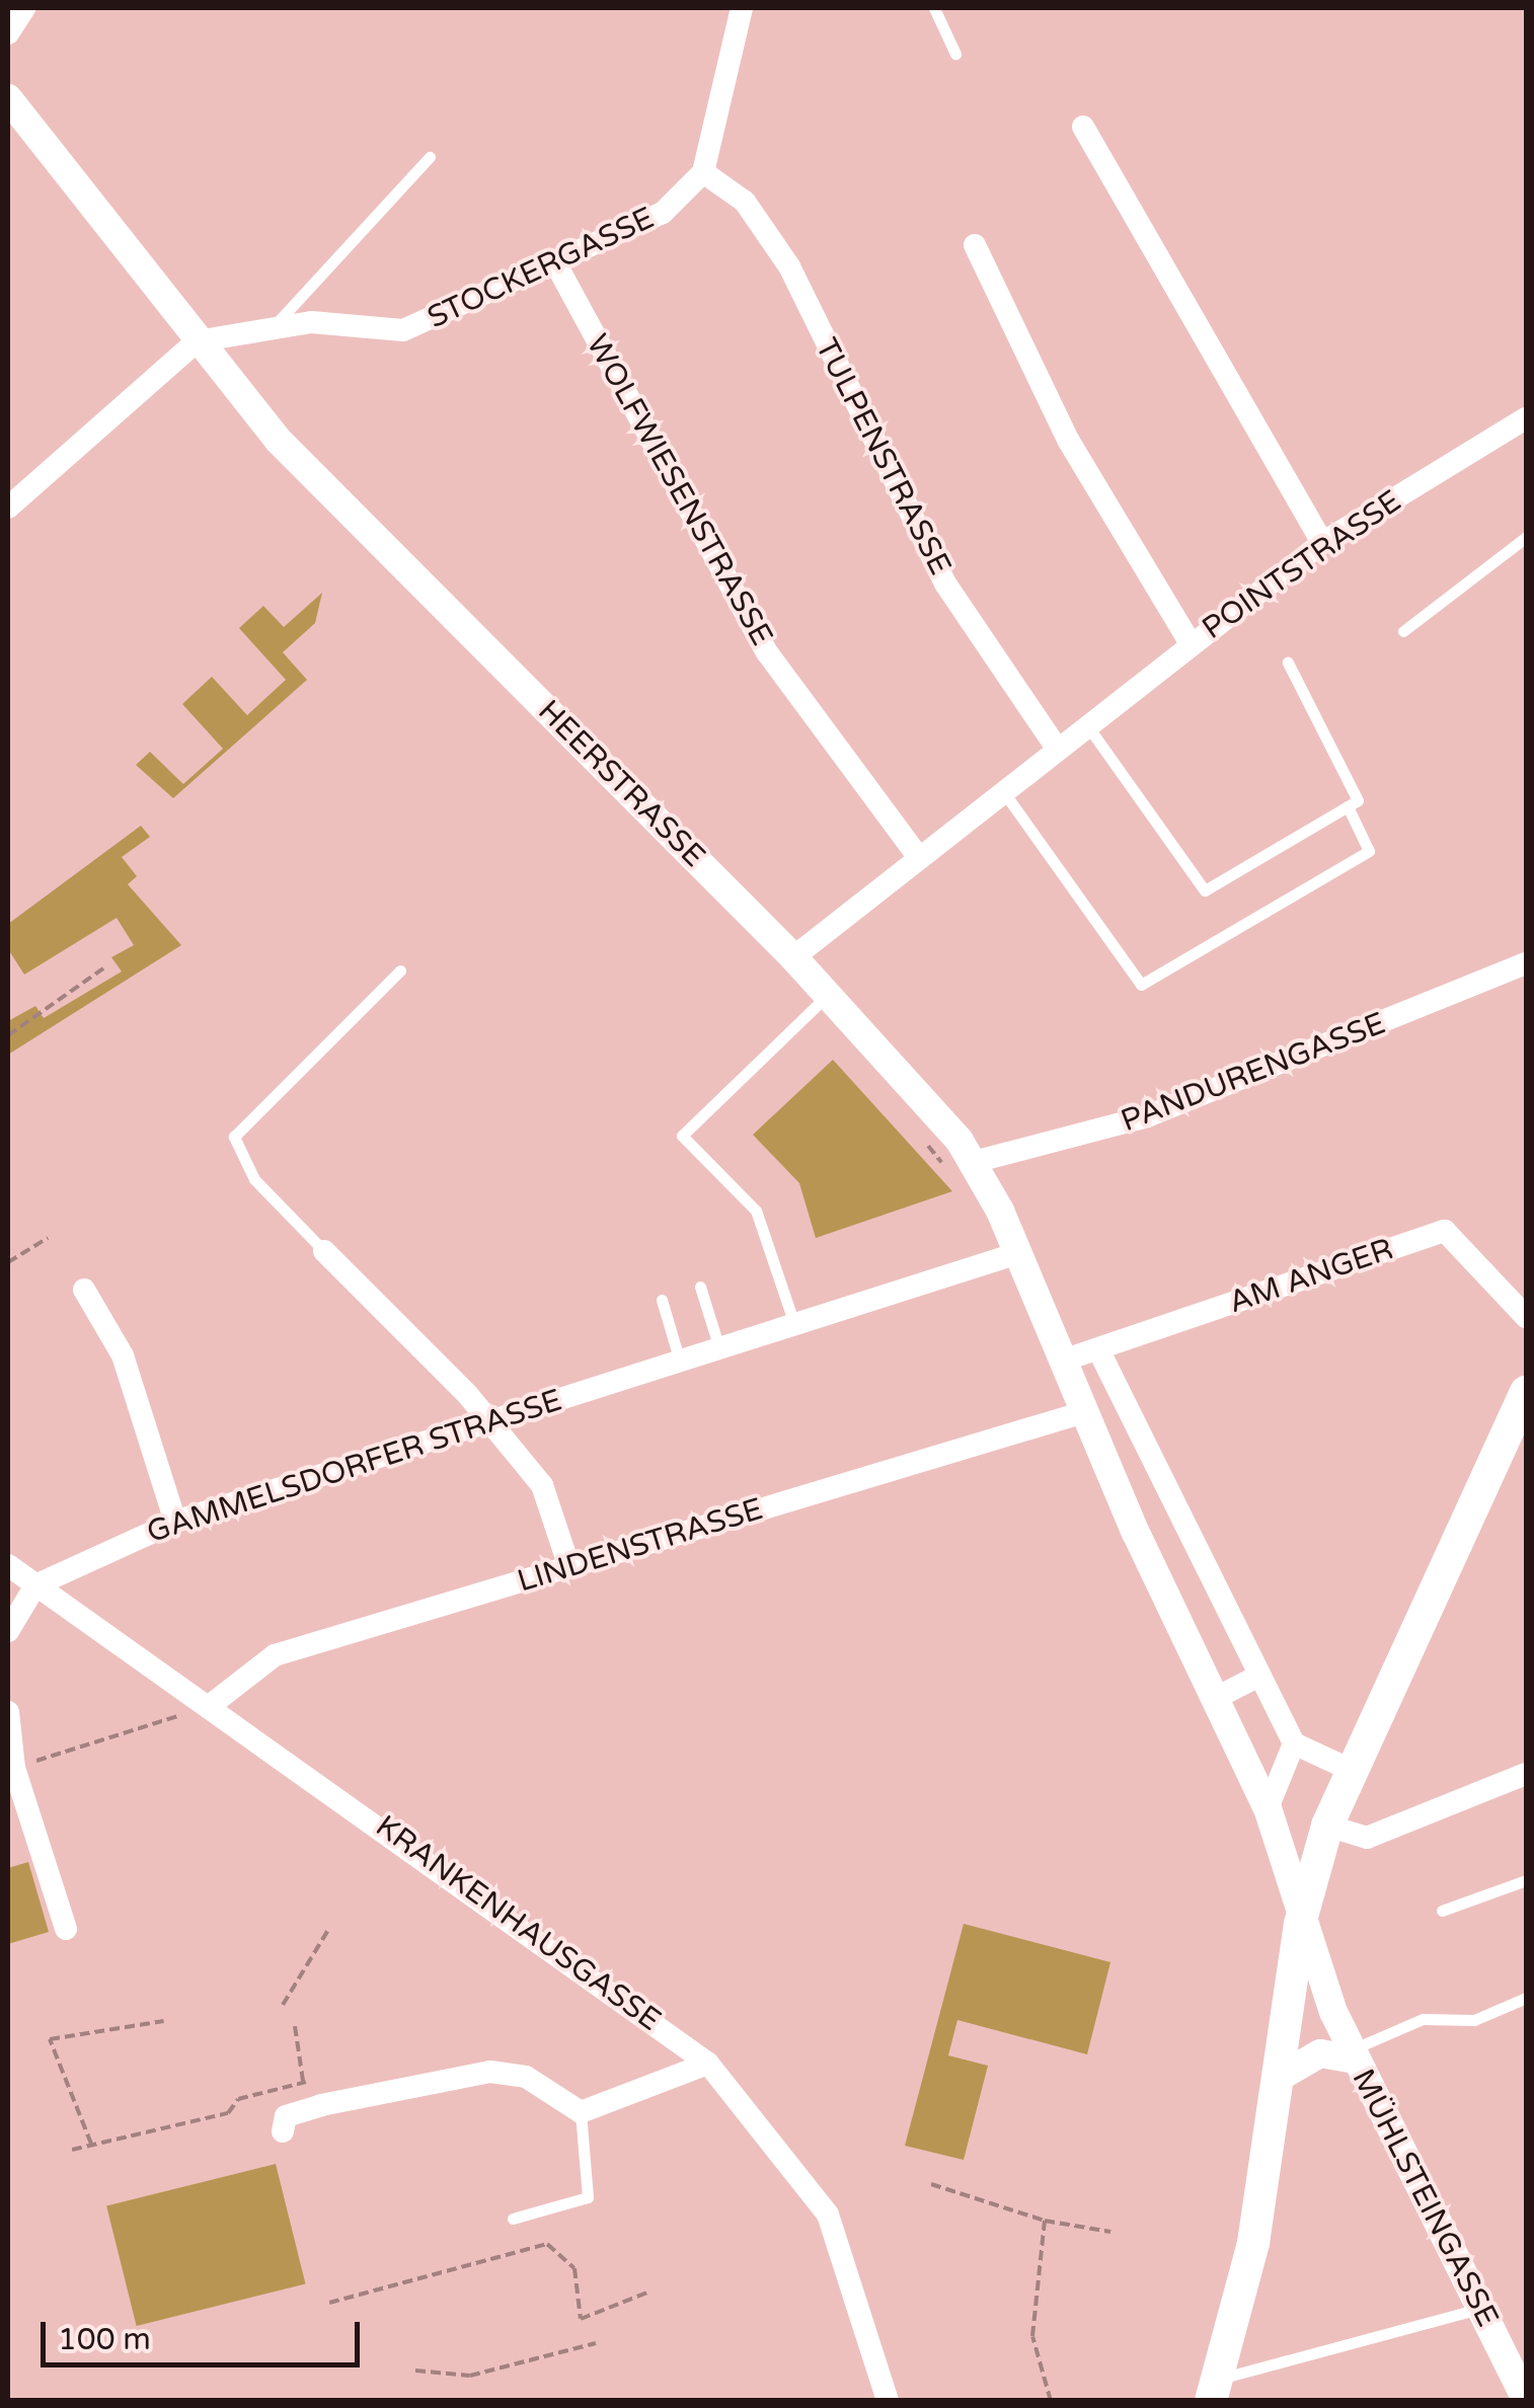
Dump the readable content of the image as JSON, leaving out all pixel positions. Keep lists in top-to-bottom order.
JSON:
{
  "streets": {
    "street": [
      "STOCKERGASSE",
      "TULPENSTRASSE",
      "WOLFWIESENSTRASSE",
      "POINTSTRASSE",
      "HEERSTRASSE",
      "PANDURENGASSE",
      "AM ANGER",
      "GAMMELSDORFER STRASSE",
      "LINDENSTRASSE",
      "KRANKENHAUSGASSE",
      "MÜHLSTEINGASSE"
    ]
  },
  "crossings": [
    ["STOCKERGASSE", "TULPENSTRASSE"],
    ["STOCKERGASSE", "WOLFWIESENSTRASSE"],
    ["STOCKERGASSE", "HEERSTRASSE"],
    ["TULPENSTRASSE", "POINTSTRASSE"],
    ["WOLFWIESENSTRASSE", "POINTSTRASSE"],
    ["POINTSTRASSE", "HEERSTRASSE"],
    ["HEERSTRASSE", "PANDURENGASSE"],
    ["HEERSTRASSE", "AM ANGER"],
    ["HEERSTRASSE", "GAMMELSDORFER STRASSE"],
    ["HEERSTRASSE", "LINDENSTRASSE"],
    ["HEERSTRASSE", "MÜHLSTEINGASSE"],
    ["GAMMELSDORFER STRASSE", "KRANKENHAUSGASSE"],
    ["LINDENSTRASSE", "KRANKENHAUSGASSE"]
  ],
  "scale_bar": "100 m"
}
